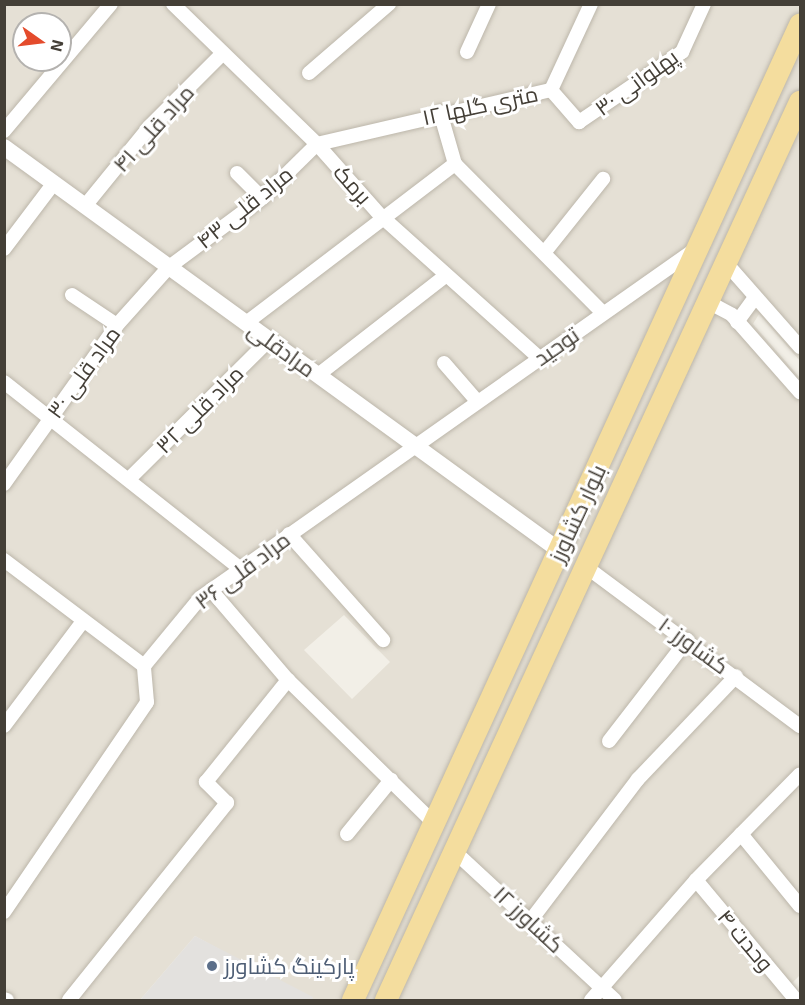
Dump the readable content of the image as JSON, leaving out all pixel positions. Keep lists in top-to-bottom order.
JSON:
{
  "streets": {
    "main road": ["بلوار کشاورز"],
    "street": [
      "پهلوانی ۳۰",
      "۱۲ متری گلها",
      "مراد قلی ۴۱",
      "برمک",
      "مراد قلی ۴۳",
      "توحید",
      "مرادقلی",
      "مراد قلی ۳۰",
      "مراد قلی ۳۲",
      "مراد قلی ۳۶",
      "کشاورز ۱۰",
      "کشاورز ۱۲",
      "وحدت ۴"
    ]
  },
  "crossings": [
    ["پهلوانی ۳۰", "۱۲ متری گلها"],
    ["۱۲ متری گلها", "برمک"],
    ["۱۲ متری گلها", "مراد قلی ۴۳"],
    ["مراد قلی ۴۱", "برمک"],
    ["مراد قلی ۴۱", "مرادقلی"],
    ["برمک", "مراد قلی ۴۳"],
    ["برمک", "توحید"],
    ["مراد قلی ۴۳", "مرادقلی"],
    ["مراد قلی ۴۳", "مراد قلی ۳۰"],
    ["توحید", "مرادقلی"],
    ["توحید", "بلوار کشاورز"],
    ["توحید", "مراد قلی ۳۶"],
    ["مرادقلی", "مراد قلی ۳۰"],
    ["مرادقلی", "مراد قلی ۳۲"],
    ["مرادقلی", "بلوار کشاورز"],
    ["مرادقلی", "مراد قلی ۳۶"],
    ["بلوار کشاورز", "کشاورز ۱۰"],
    ["بلوار کشاورز", "کشاورز ۱۲"]
  ],
  "places": ["پارکینگ کشاورز"],
  "north": "right"
}
